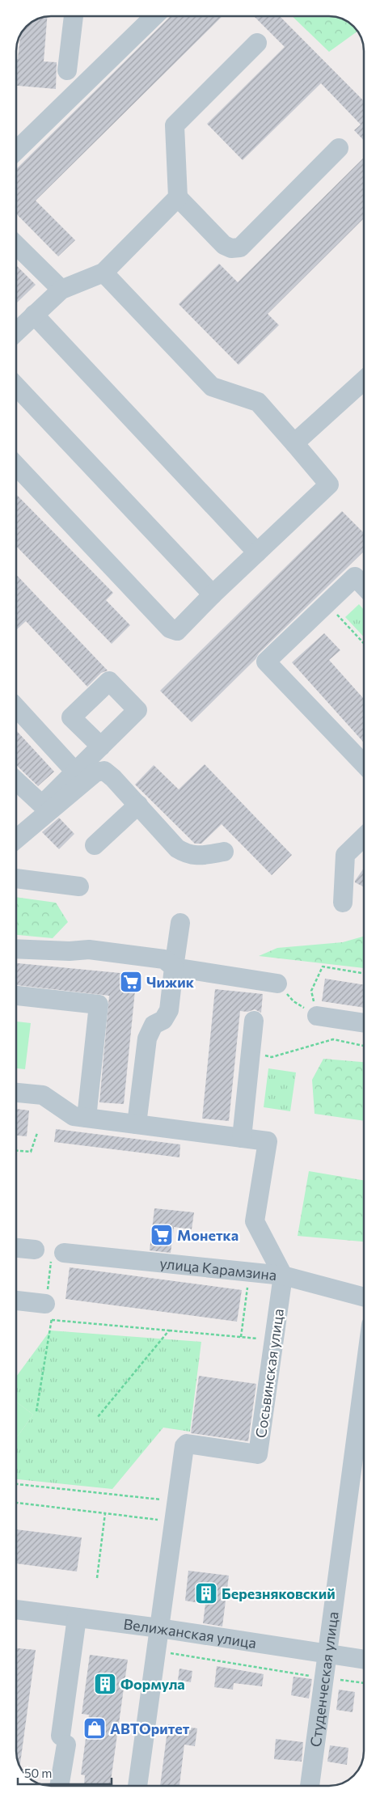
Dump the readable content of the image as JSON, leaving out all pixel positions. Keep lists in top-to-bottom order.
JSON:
{
  "streets": {
    "street": [
      "улица Карамзина",
      "Сосьвинская улица",
      "Велижанская улица",
      "Студенческая улица"
    ]
  },
  "crossings": [
    ["улица Карамзина", "Сосьвинская улица"],
    ["Сосьвинская улица", "Велижанская улица"],
    ["Велижанская улица", "Студенческая улица"]
  ],
  "places": {
    "supermarket": ["Чижик", "Монетка"],
    "building": ["Березняковский", "Формула"],
    "shop": ["АВТОритет"]
  },
  "scale_bar": "50 m"
}
